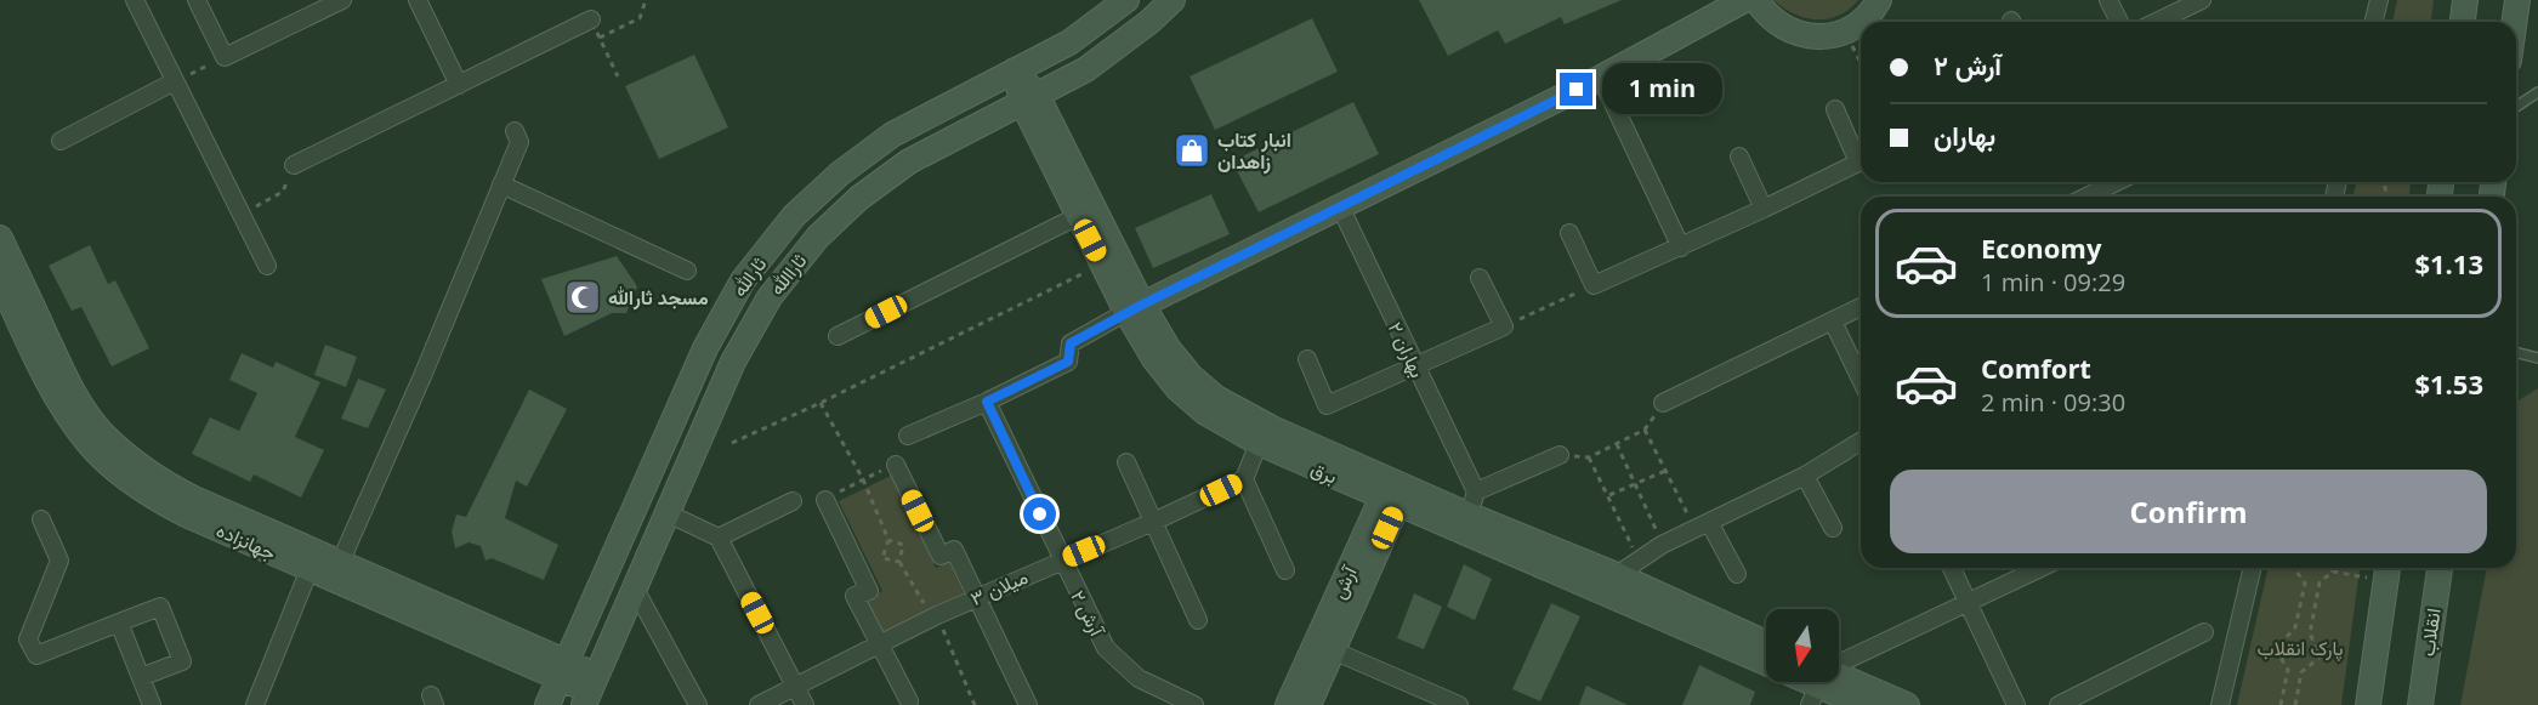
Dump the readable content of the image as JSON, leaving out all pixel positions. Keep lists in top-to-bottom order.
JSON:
{
  "streets": {
    "street": [
      "ثاراالله",
      "ثارالله",
      "بهاران ۲",
      "برق",
      "جهانزاده",
      "آرش",
      "میلان ۳",
      "آرش ۲",
      "انقلاب"
    ]
  },
  "crossings": [
    ["ثاراالله", "برق"],
    ["ثاراالله", "جهانزاده"],
    ["ثارالله", "جهانزاده"],
    ["برق", "آرش"],
    ["میلان ۳", "آرش ۲"]
  ],
  "parks": ["پارک انقلاب"],
  "places": {
    "shop": ["انبار کتاب زاهدان"],
    "mosque": ["مسجد ثارالله"]
  },
  "north": "bottom",
  "page": {
    "banner": ["آرش ۲", "بهاران"],
    "bubble": "1 min",
    "list": [
      {
        "name": "Economy",
        "note": "1 min · 09:29",
        "value": "$1.13"
      },
      {
        "name": "Comfort",
        "note": "2 min · 09:30",
        "value": "$1.53"
      }
    ],
    "buttons": "Confirm"
  }
}
